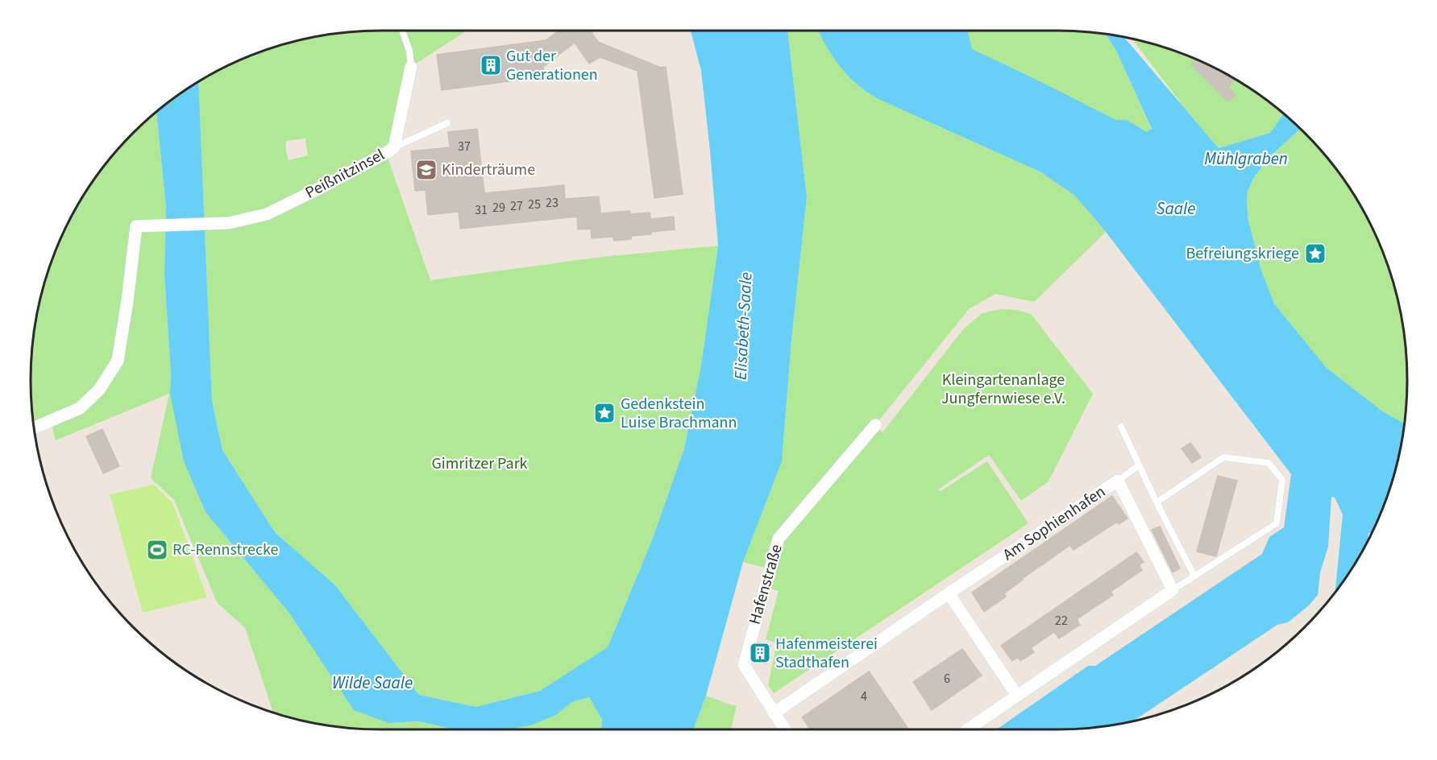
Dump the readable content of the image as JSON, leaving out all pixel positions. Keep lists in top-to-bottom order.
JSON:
{
  "streets": {
    "street": ["Peißnitzinsel", "Am Sophienhafen", "Hafenstraße"]
  },
  "crossings": [
    ["Am Sophienhafen", "Hafenstraße"]
  ],
  "water": [
    "Mühlgraben",
    "Saale",
    "Elisabeth-Saale",
    "Wilde Saale"
  ],
  "parks": ["Kleingartenanlage Jungfernwiese e.V.", "Gimritzer Park"],
  "places": {
    "building": ["Gut der Generationen", "Hafenmeisterei Stadthafen"],
    "school or university": ["Kinderträume"],
    "place": ["Befreiungskriege", "Gedenkstein Luise Brachmann"],
    "sports": ["RC-Rennstrecke"]
  },
  "house_numbers": [
    "37",
    "23",
    "25",
    "27",
    "29",
    "31",
    "22",
    "6",
    "4"
  ]
}
